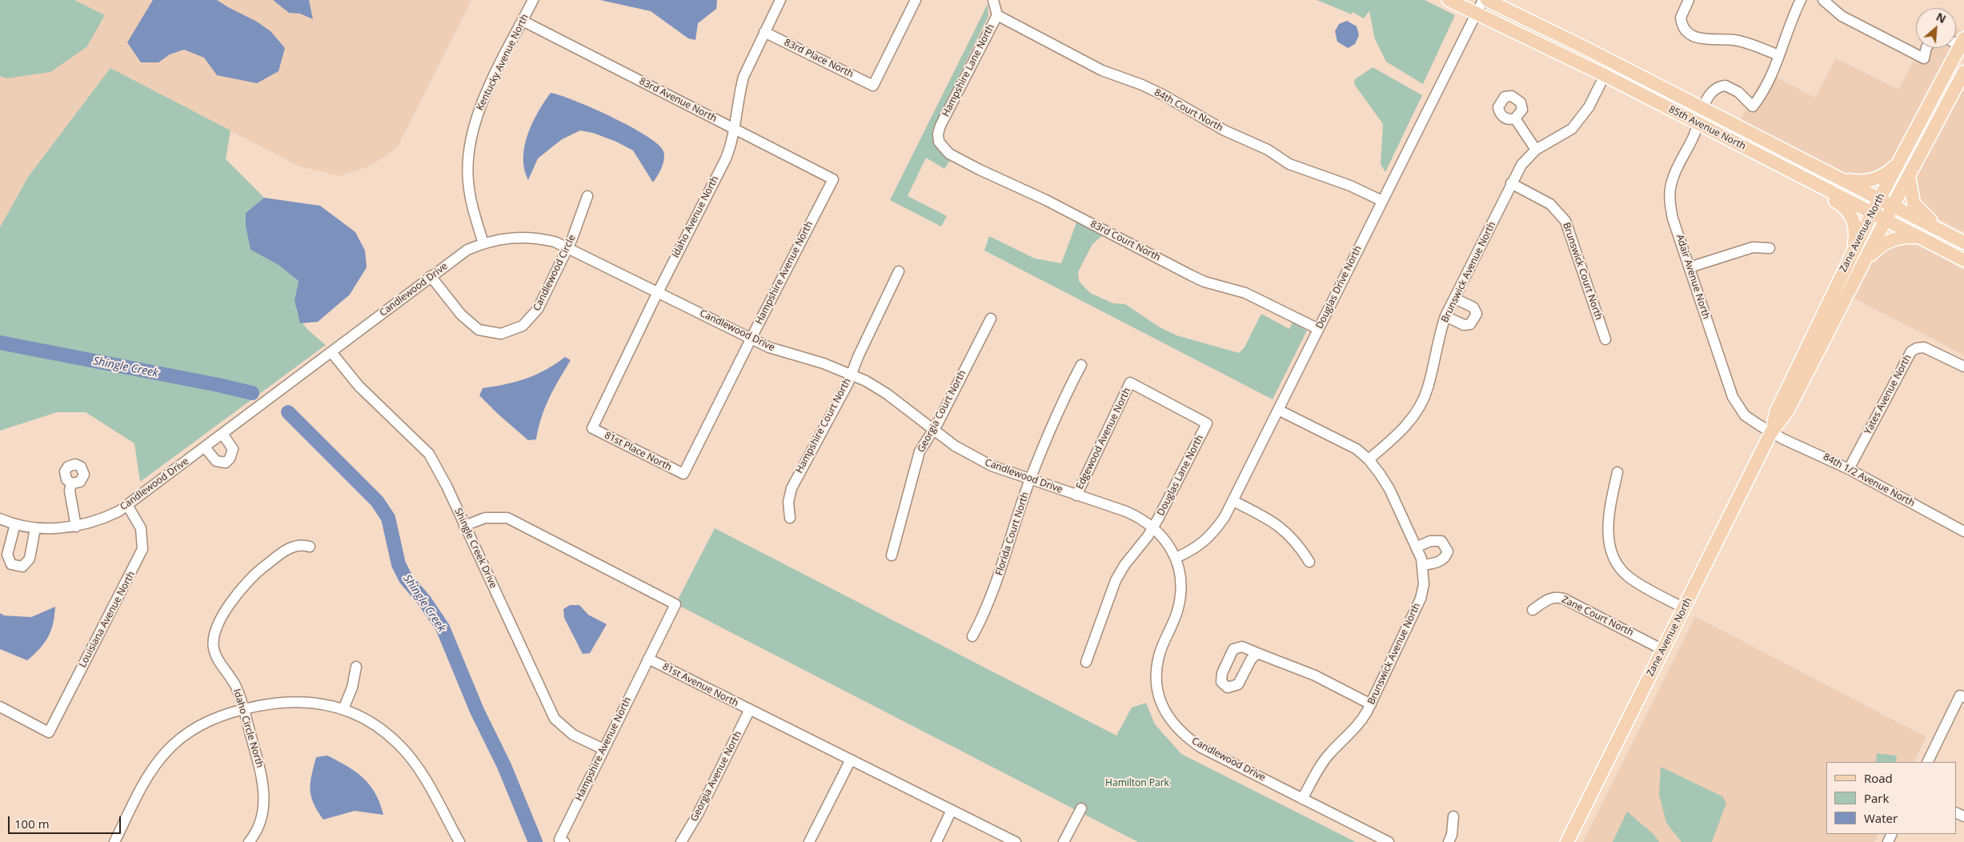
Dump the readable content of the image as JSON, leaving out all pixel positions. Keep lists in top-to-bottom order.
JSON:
{
  "streets": {
    "main road": ["85th Avenue North", "Zane Avenue North"],
    "street": [
      "83rd Place North",
      "Kentucky Avenue North",
      "Hampshire Lane North",
      "83rd Avenue North",
      "84th Court North",
      "Idaho Avenue North",
      "83rd Court North",
      "Brunswick Court North",
      "Brunswick Avenue North",
      "Candlewood Circle",
      "Hampshire Avenue North",
      "Adair Avenue North",
      "Douglas Drive North",
      "Candlewood Drive",
      "Yates Avenue North",
      "Georgia Court North",
      "Hampshire Court North",
      "Edgewood Avenue North",
      "81st Place North",
      "Douglas Lane North",
      "84th 1/2 Avenue North",
      "Florida Court North",
      "Shingle Creek Drive",
      "Zane Court North",
      "Louisiana Avenue North",
      "81st Avenue North",
      "Idaho Circle North",
      "Georgia Avenue North"
    ]
  },
  "crossings": [
    ["83rd Place North", "Idaho Avenue North"],
    ["Kentucky Avenue North", "83rd Avenue North"],
    ["Kentucky Avenue North", "Candlewood Drive"],
    ["Hampshire Lane North", "84th Court North"],
    ["Hampshire Lane North", "83rd Court North"],
    ["83rd Avenue North", "Idaho Avenue North"],
    ["83rd Avenue North", "Hampshire Avenue North"],
    ["84th Court North", "Douglas Drive North"],
    ["85th Avenue North", "Zane Avenue North"],
    ["85th Avenue North", "Brunswick Avenue North"],
    ["85th Avenue North", "Adair Avenue North"],
    ["85th Avenue North", "Douglas Drive North"],
    ["Idaho Avenue North", "Candlewood Drive"],
    ["Idaho Avenue North", "81st Place North"],
    ["Zane Avenue North", "Adair Avenue North"],
    ["Zane Avenue North", "84th 1/2 Avenue North"],
    ["Zane Avenue North", "Zane Court North"],
    ["83rd Court North", "Douglas Drive North"],
    ["Brunswick Court North", "Brunswick Avenue North"],
    ["Brunswick Avenue North", "Candlewood Drive"],
    ["Candlewood Circle", "Candlewood Drive"],
    ["Hampshire Avenue North", "Candlewood Drive"],
    ["Hampshire Avenue North", "81st Place North"],
    ["Hampshire Avenue North", "Shingle Creek Drive"],
    ["Hampshire Avenue North", "81st Avenue North"],
    ["Adair Avenue North", "84th 1/2 Avenue North"],
    ["Douglas Drive North", "Candlewood Drive"],
    ["Candlewood Drive", "Georgia Court North"],
    ["Candlewood Drive", "Hampshire Court North"],
    ["Candlewood Drive", "Edgewood Avenue North"],
    ["Candlewood Drive", "Douglas Lane North"],
    ["Candlewood Drive", "Florida Court North"],
    ["Candlewood Drive", "Shingle Creek Drive"],
    ["Candlewood Drive", "Louisiana Avenue North"],
    ["Yates Avenue North", "84th 1/2 Avenue North"],
    ["Edgewood Avenue North", "Douglas Lane North"],
    ["81st Avenue North", "Georgia Avenue North"]
  ],
  "water": ["Shingle Creek"],
  "parks": ["Hamilton Park"],
  "legend": ["Road", "Park", "Water"],
  "scale_bar": "100 m",
  "north": "top right"
}
